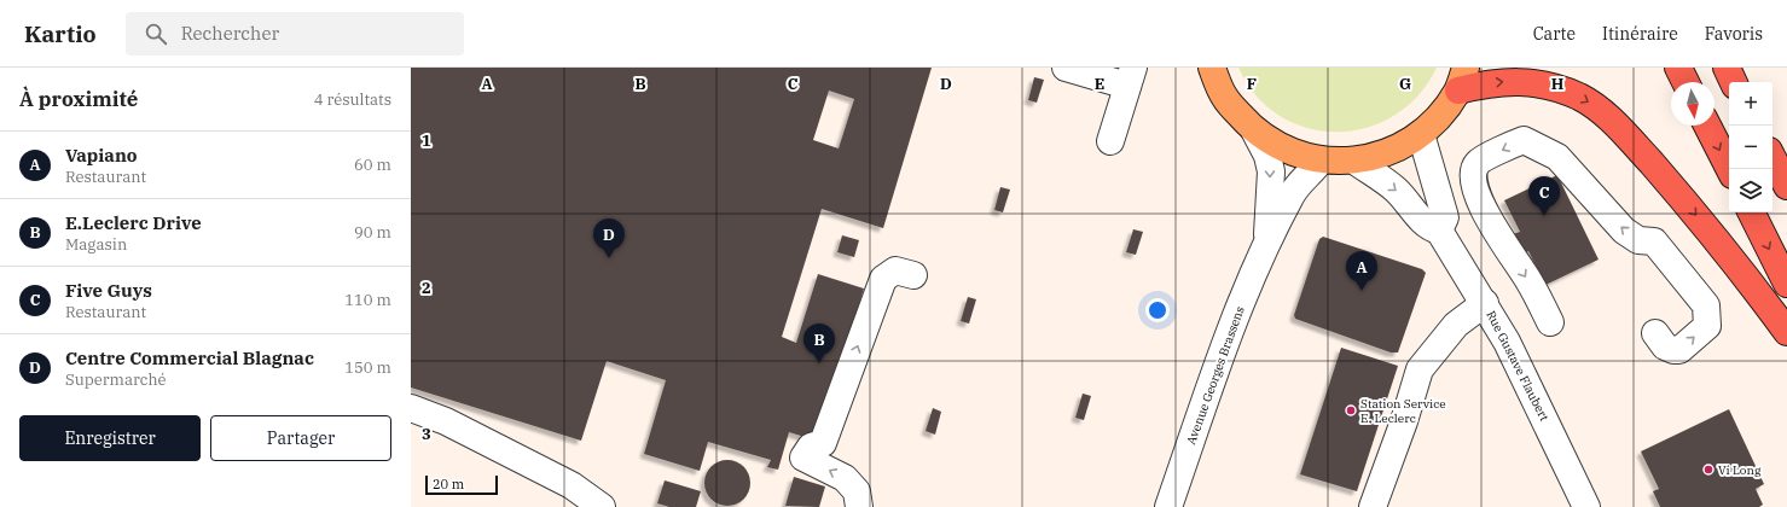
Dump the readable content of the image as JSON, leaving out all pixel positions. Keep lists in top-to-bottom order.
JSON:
{
  "streets": {
    "street": ["Rue Gustave Flaubert", "Avenue Georges Brassens"]
  },
  "places": ["Station Service E. Leclerc", "Vi Long"],
  "scale_bar": "20 m",
  "north": "bottom",
  "page": {
    "header": "Kartio",
    "search": "Rechercher",
    "nav": ["Carte", "Itinéraire", "Favoris"],
    "heading": ["À proximité", "4 résultats"],
    "map_buttons": ["+", "−"],
    "list": [
      {
        "mark": "A",
        "name": "Vapiano",
        "note": "Restaurant",
        "value": "60 m"
      },
      {
        "mark": "B",
        "name": "E.Leclerc Drive",
        "note": "Magasin",
        "value": "90 m"
      },
      {
        "mark": "C",
        "name": "Five Guys",
        "note": "Restaurant",
        "value": "110 m"
      },
      {
        "mark": "D",
        "name": "Centre Commercial Blagnac",
        "note": "Supermarché",
        "value": "150 m"
      }
    ],
    "pins": [
      "C",
      "D",
      "A",
      "B"
    ],
    "buttons": ["Enregistrer", "Partager"],
    "scale": "20 m"
  },
  "grid": {
    "columns": [
      "A",
      "B",
      "C",
      "D",
      "E",
      "F",
      "G",
      "H"
    ],
    "rows": ["1", "2", "3"]
  }
}
